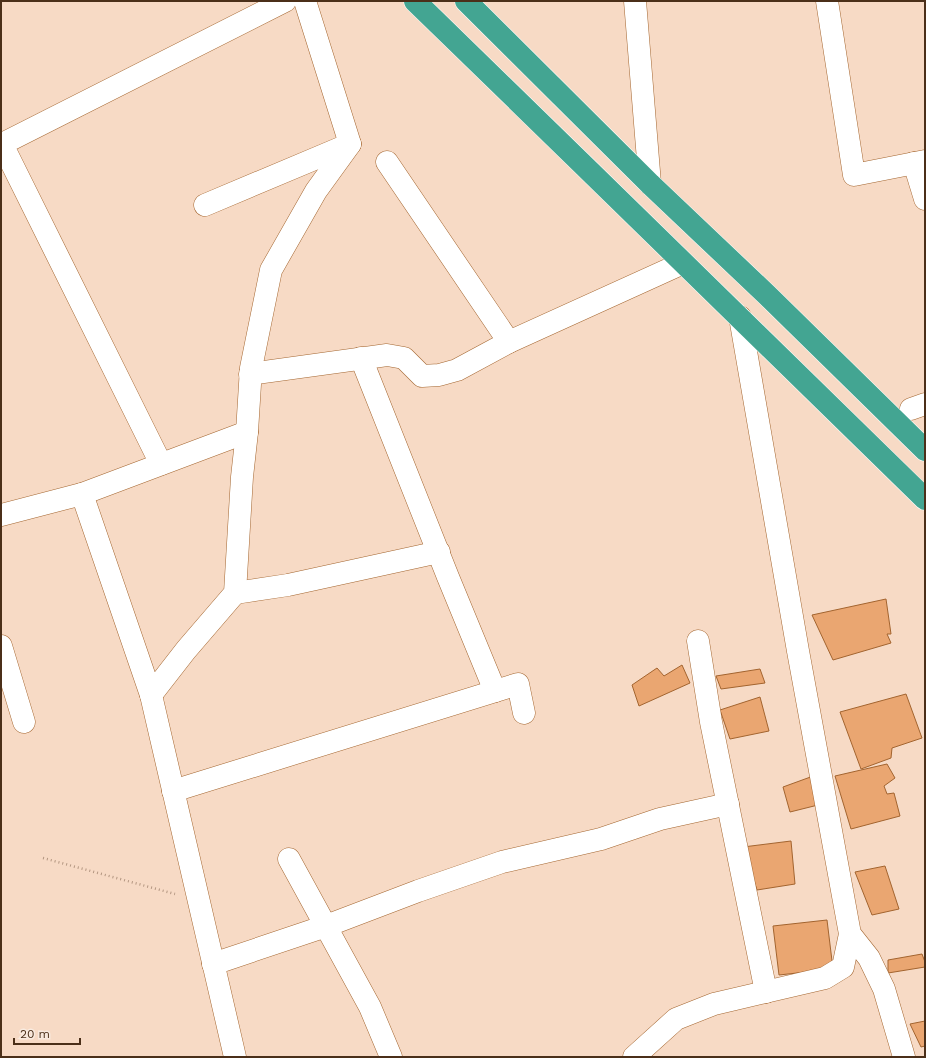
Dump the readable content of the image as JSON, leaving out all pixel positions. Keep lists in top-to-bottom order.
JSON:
{
  "scale_bar": "20 m"
}
